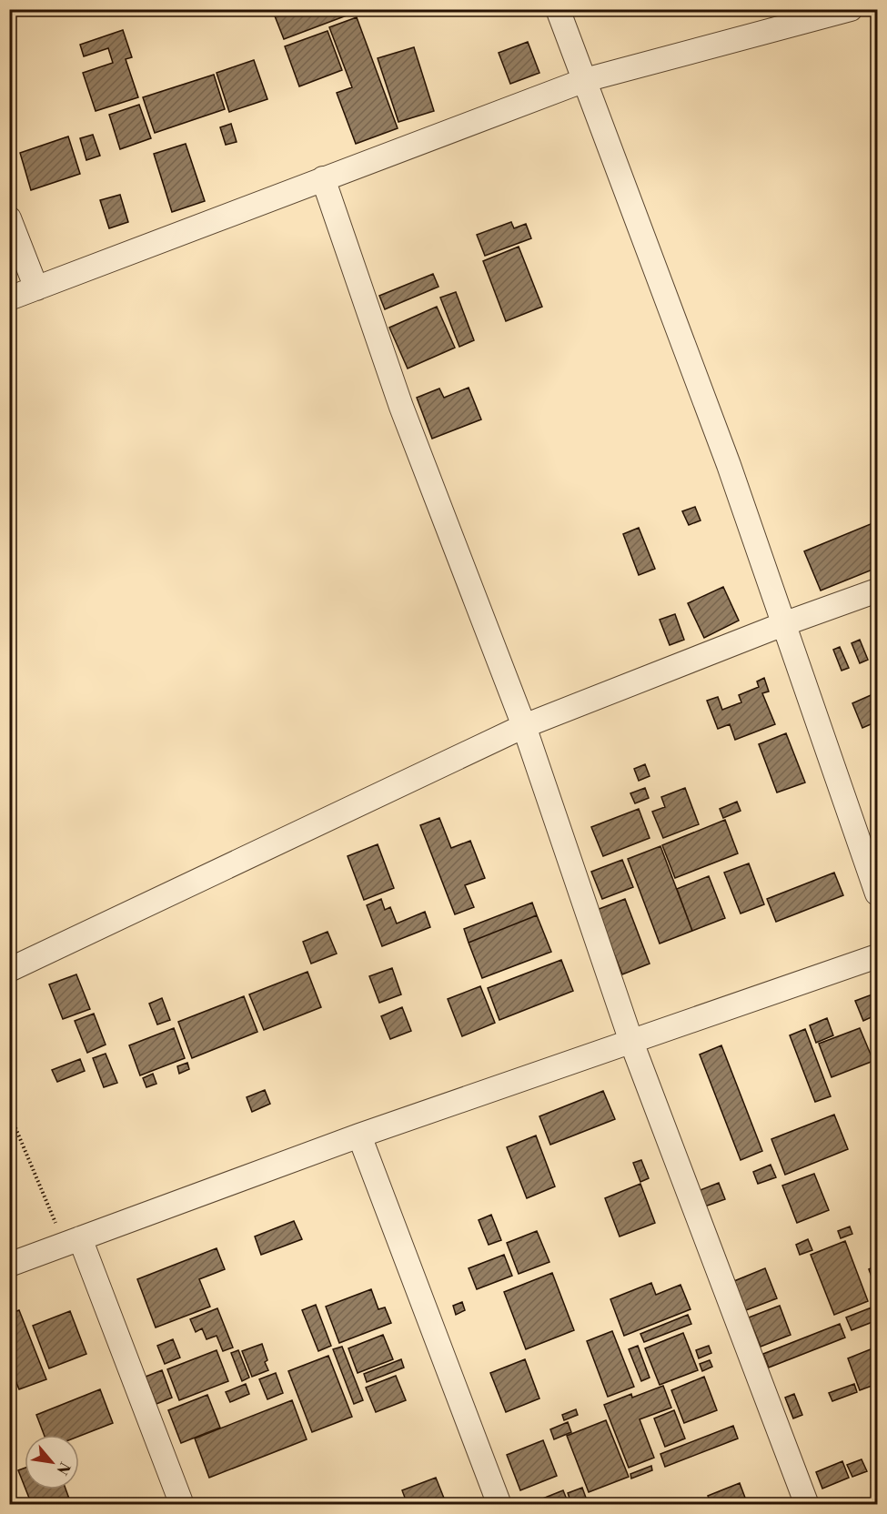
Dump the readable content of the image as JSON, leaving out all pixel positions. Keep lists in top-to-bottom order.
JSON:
{
  "north": "bottom right"
}
